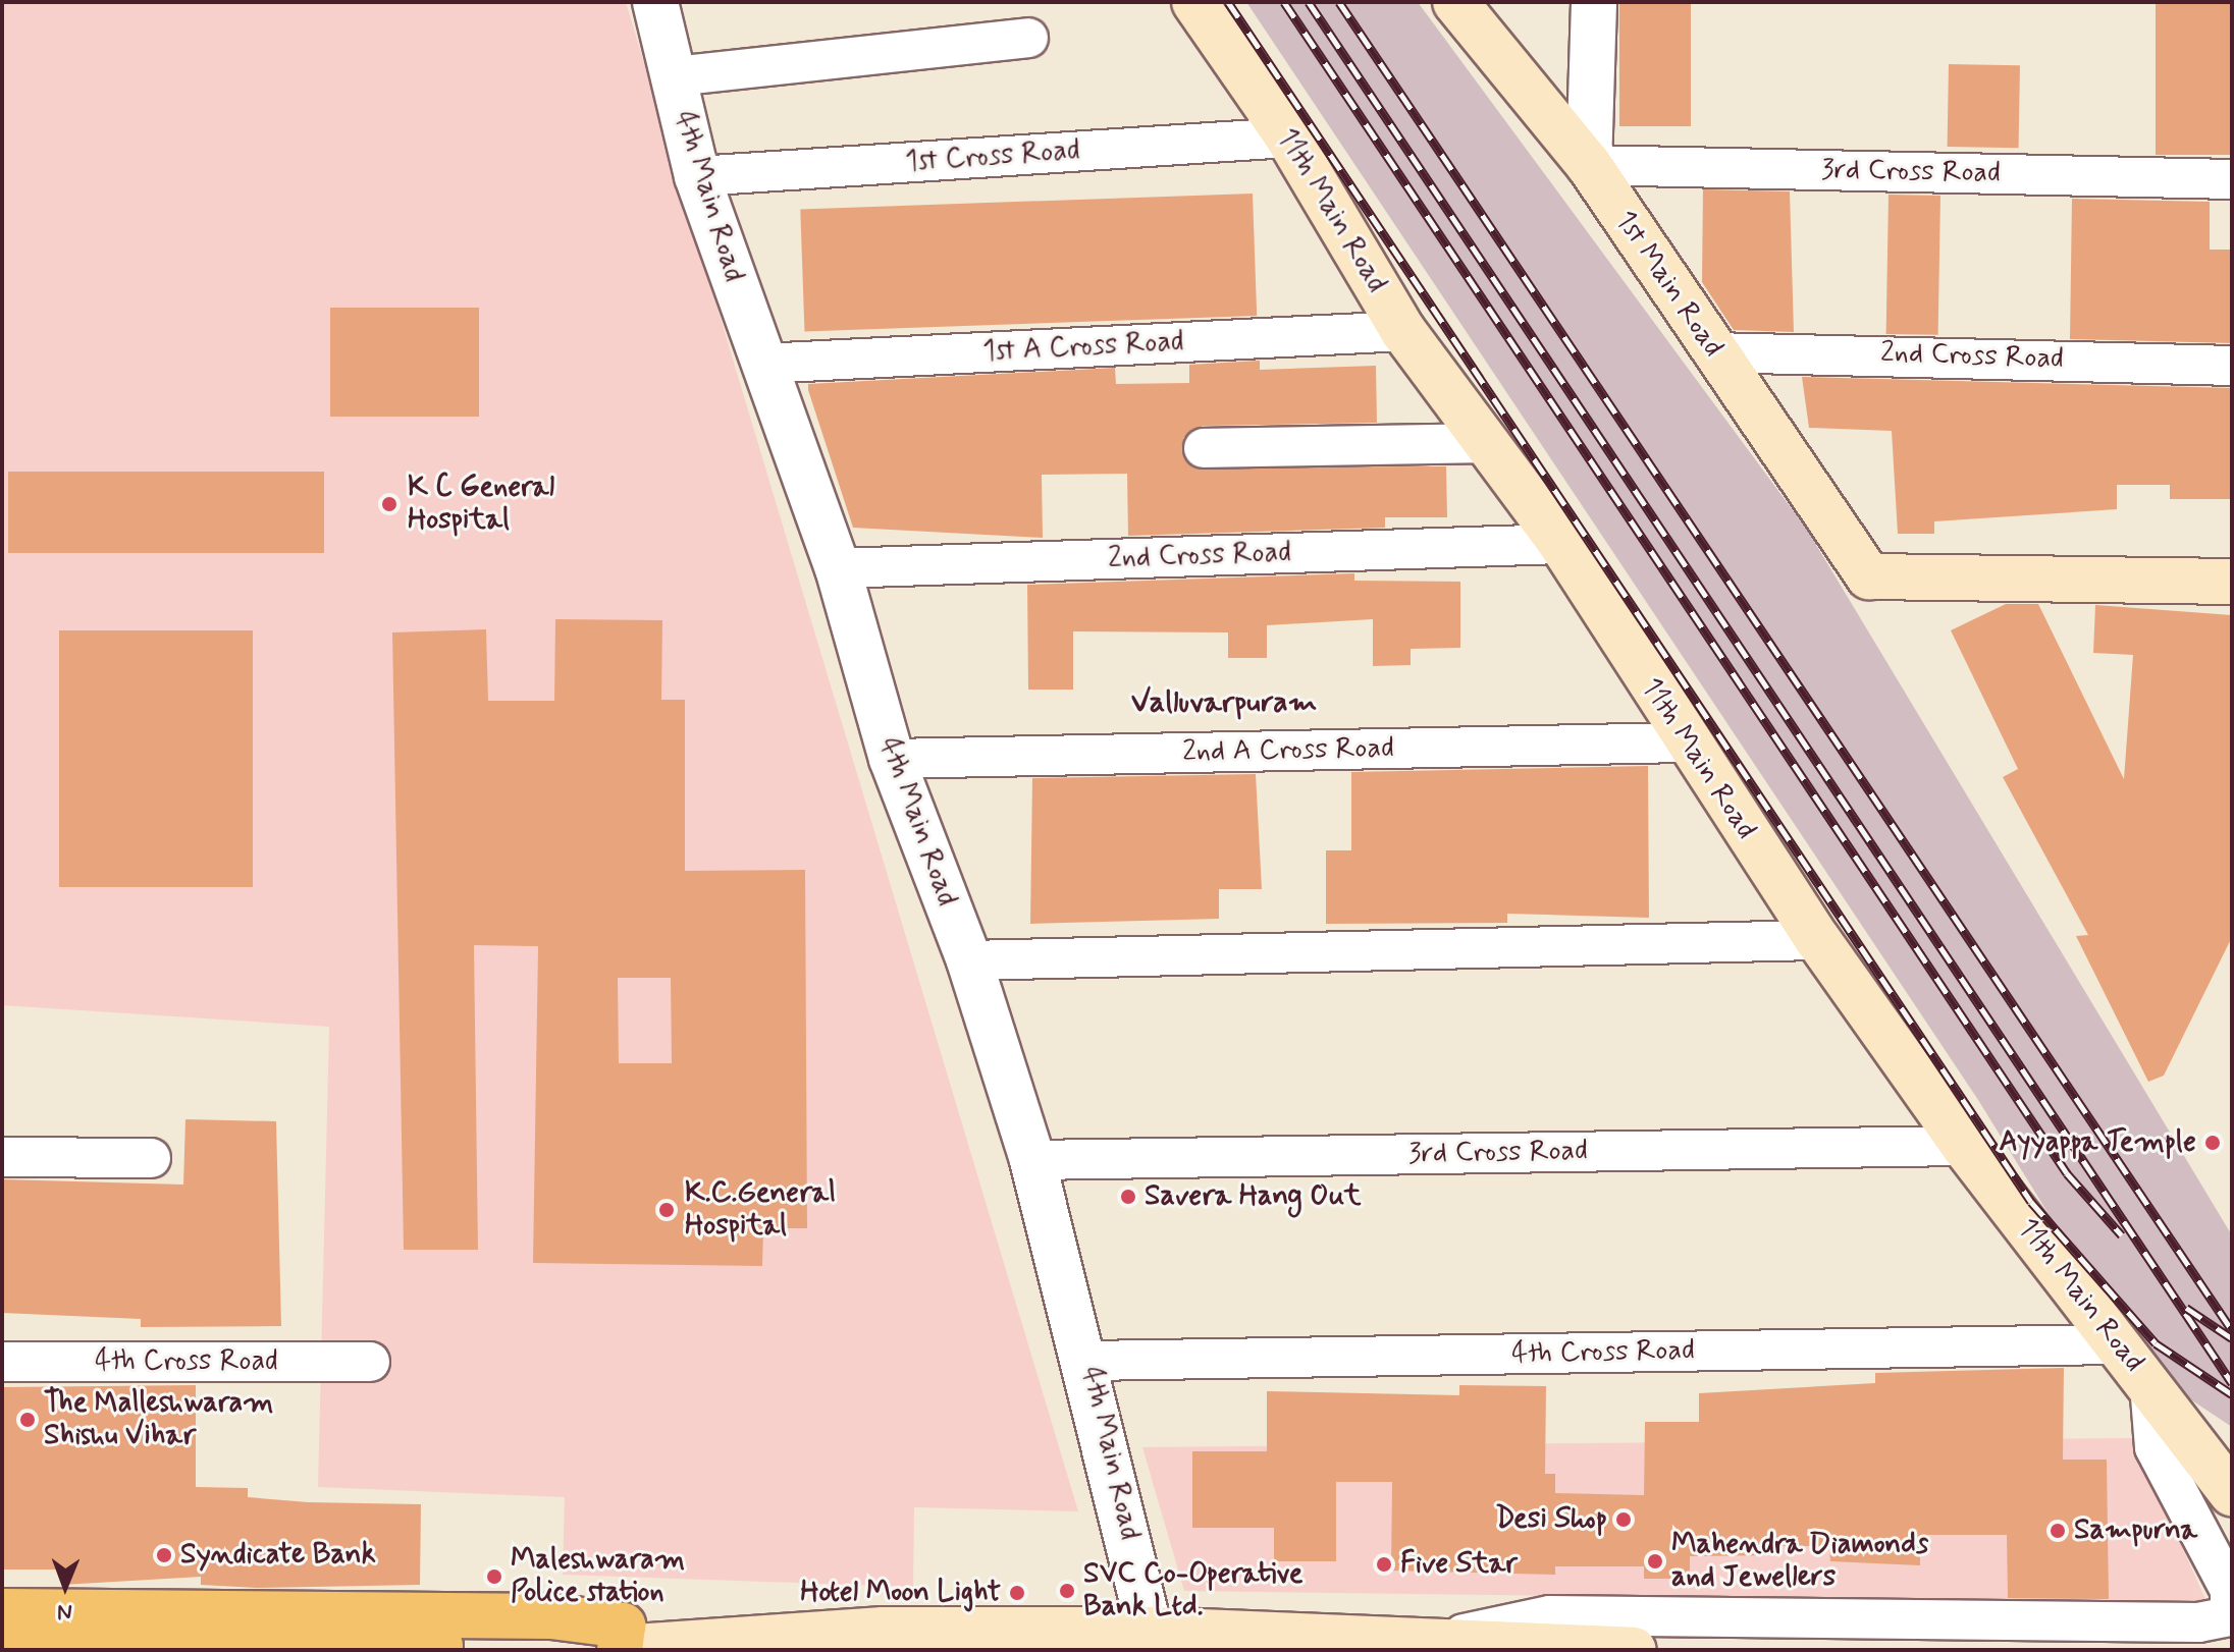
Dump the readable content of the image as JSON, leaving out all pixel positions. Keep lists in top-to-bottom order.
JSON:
{
  "streets": {
    "main road": ["11th Main Road", "1st Main Road"],
    "street": [
      "1st Cross Road",
      "3rd Cross Road",
      "4th Main Road",
      "1st A Cross Road",
      "2nd Cross Road",
      "2nd A Cross Road",
      "4th Cross Road"
    ]
  },
  "crossings": [
    ["1st Cross Road", "4th Main Road"],
    ["1st Cross Road", "11th Main Road"],
    ["3rd Cross Road", "4th Main Road"],
    ["3rd Cross Road", "11th Main Road"],
    ["3rd Cross Road", "1st Main Road"],
    ["4th Main Road", "1st A Cross Road"],
    ["4th Main Road", "2nd Cross Road"],
    ["4th Main Road", "2nd A Cross Road"],
    ["4th Main Road", "4th Cross Road"],
    ["11th Main Road", "1st A Cross Road"],
    ["11th Main Road", "2nd Cross Road"],
    ["11th Main Road", "2nd A Cross Road"],
    ["11th Main Road", "4th Cross Road"],
    ["1st Main Road", "2nd Cross Road"]
  ],
  "districts": ["Valluvarpuram"],
  "places": [
    "K C General Hospital",
    "Ayyappa Temple",
    "Savera Hang Out",
    "K.C.General Hospital",
    "The Malleshwaram Shishu Vihar",
    "Desi Shop",
    "Sampurna",
    "Syndicate Bank",
    "Mahendra Diamonds and Jewellers",
    "Five Star",
    "Maleshwaram Police station",
    "SVC Co-Operative Bank Ltd.",
    "Hotel Moon Light"
  ],
  "north": "bottom"
}
